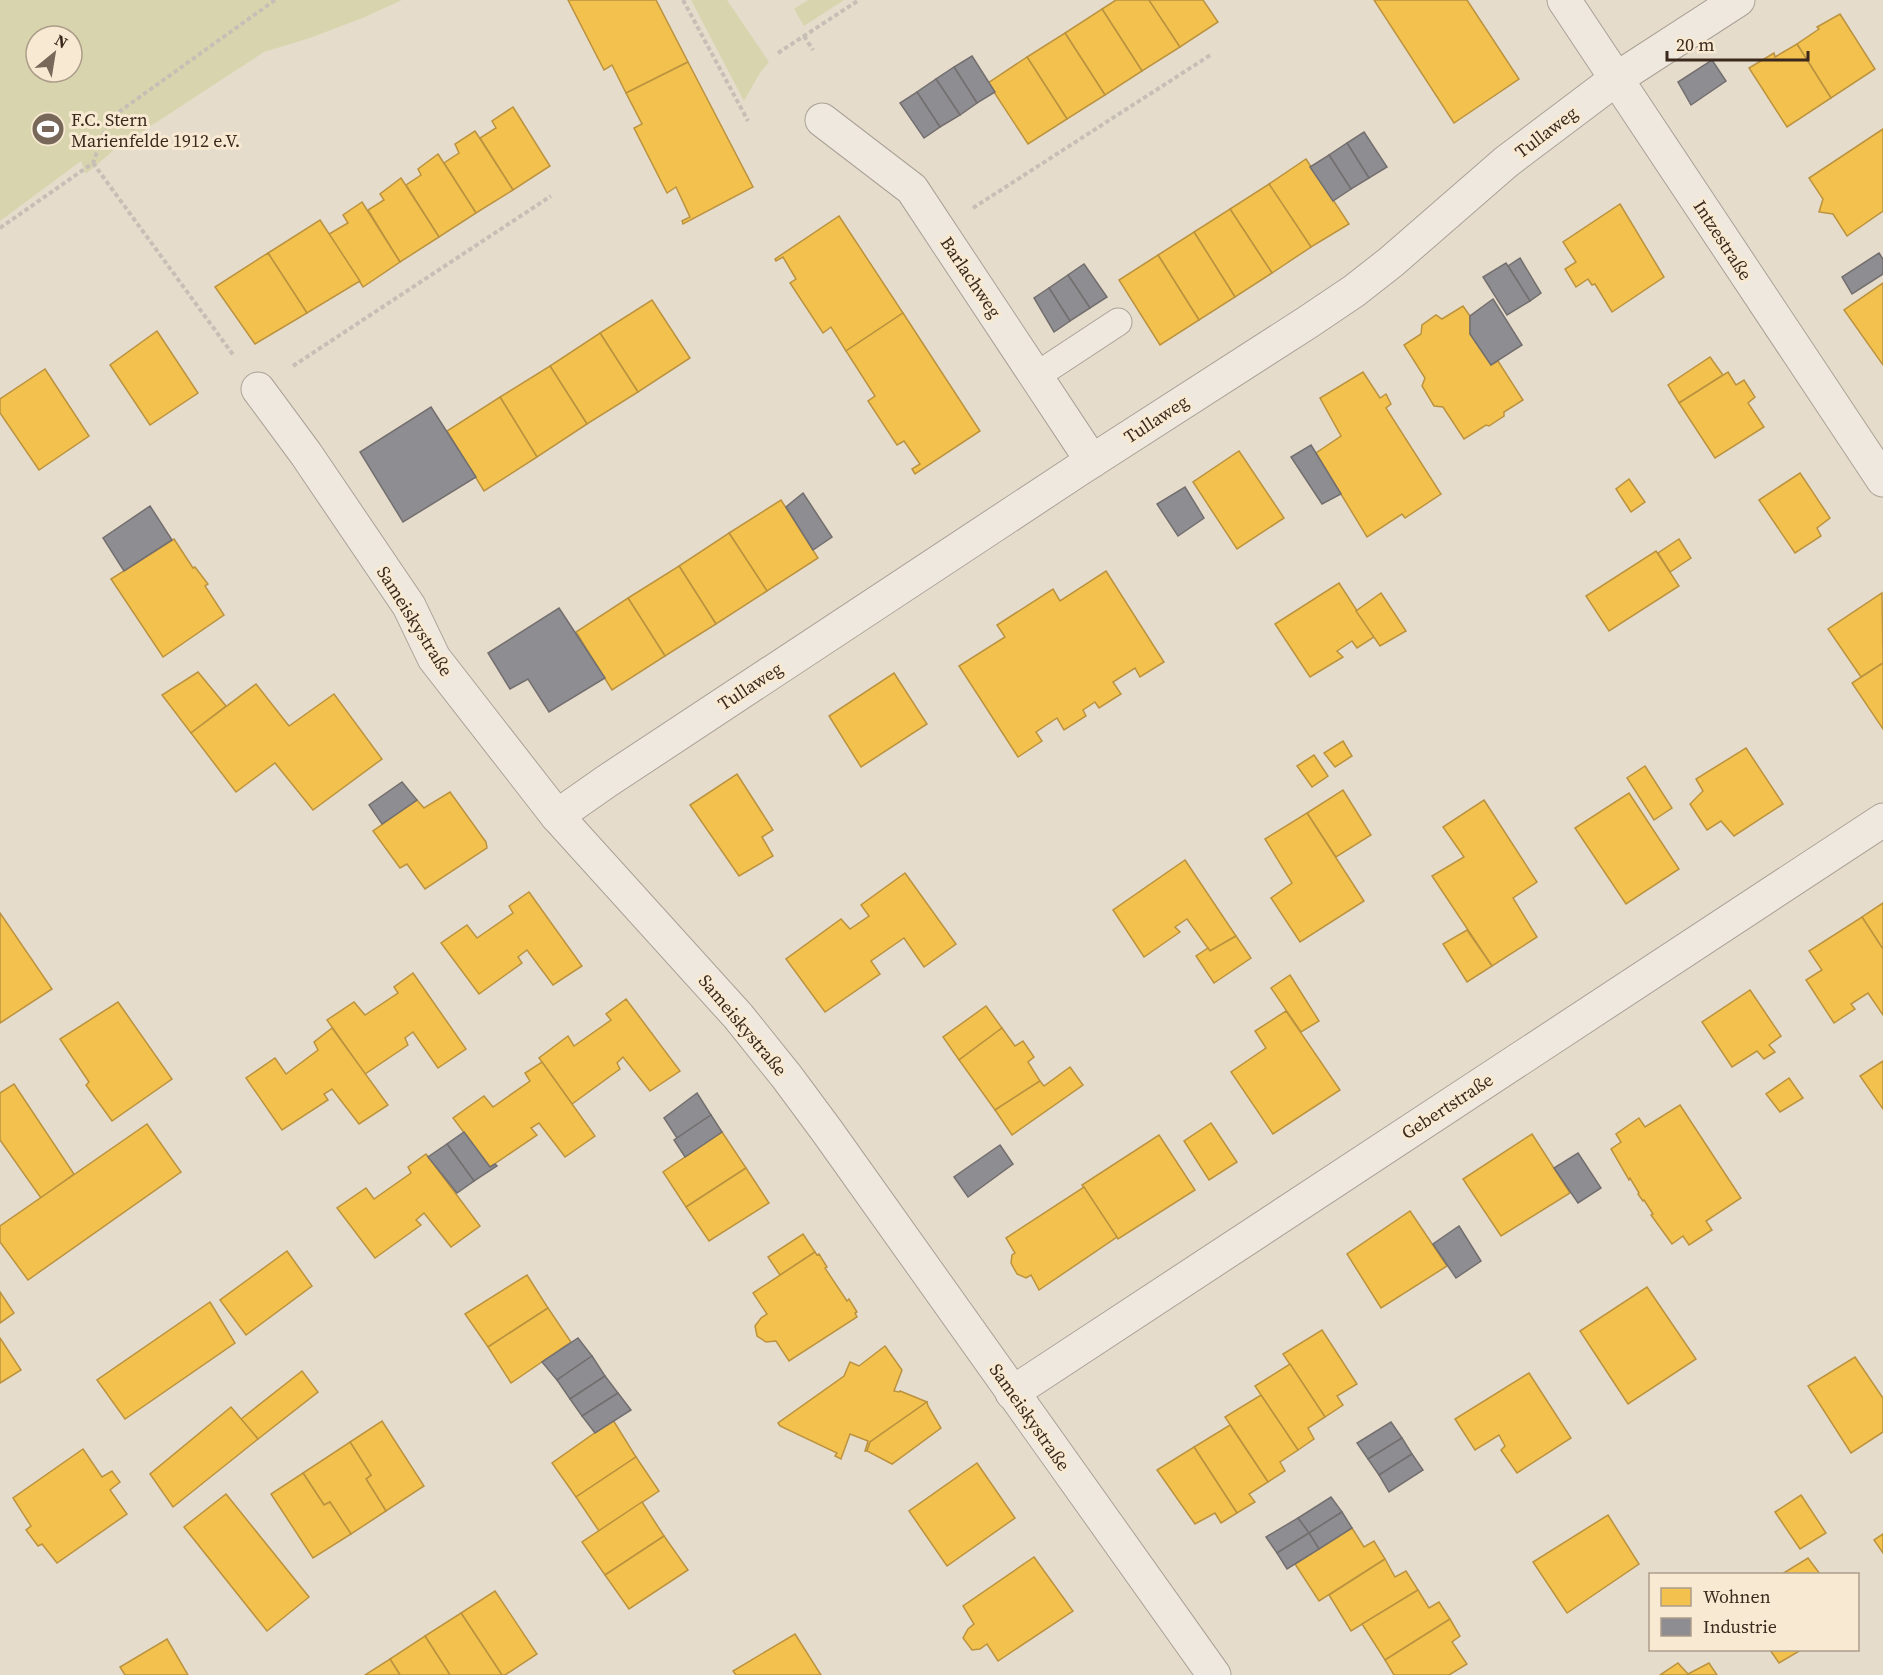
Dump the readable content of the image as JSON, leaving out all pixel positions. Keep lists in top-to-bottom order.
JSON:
{
  "streets": {
    "street": [
      "Tullaweg",
      "Intzestraße",
      "Barlachweg",
      "Sameiskystraße",
      "Gebertstraße"
    ]
  },
  "crossings": [
    ["Tullaweg", "Intzestraße"],
    ["Tullaweg", "Barlachweg"],
    ["Tullaweg", "Sameiskystraße"],
    ["Sameiskystraße", "Gebertstraße"]
  ],
  "places": {
    "sports": ["F.C. Stern Marienfelde 1912 e.V."]
  },
  "legend": ["Wohnen", "Industrie"],
  "scale_bar": "20 m",
  "north": "top right"
}
